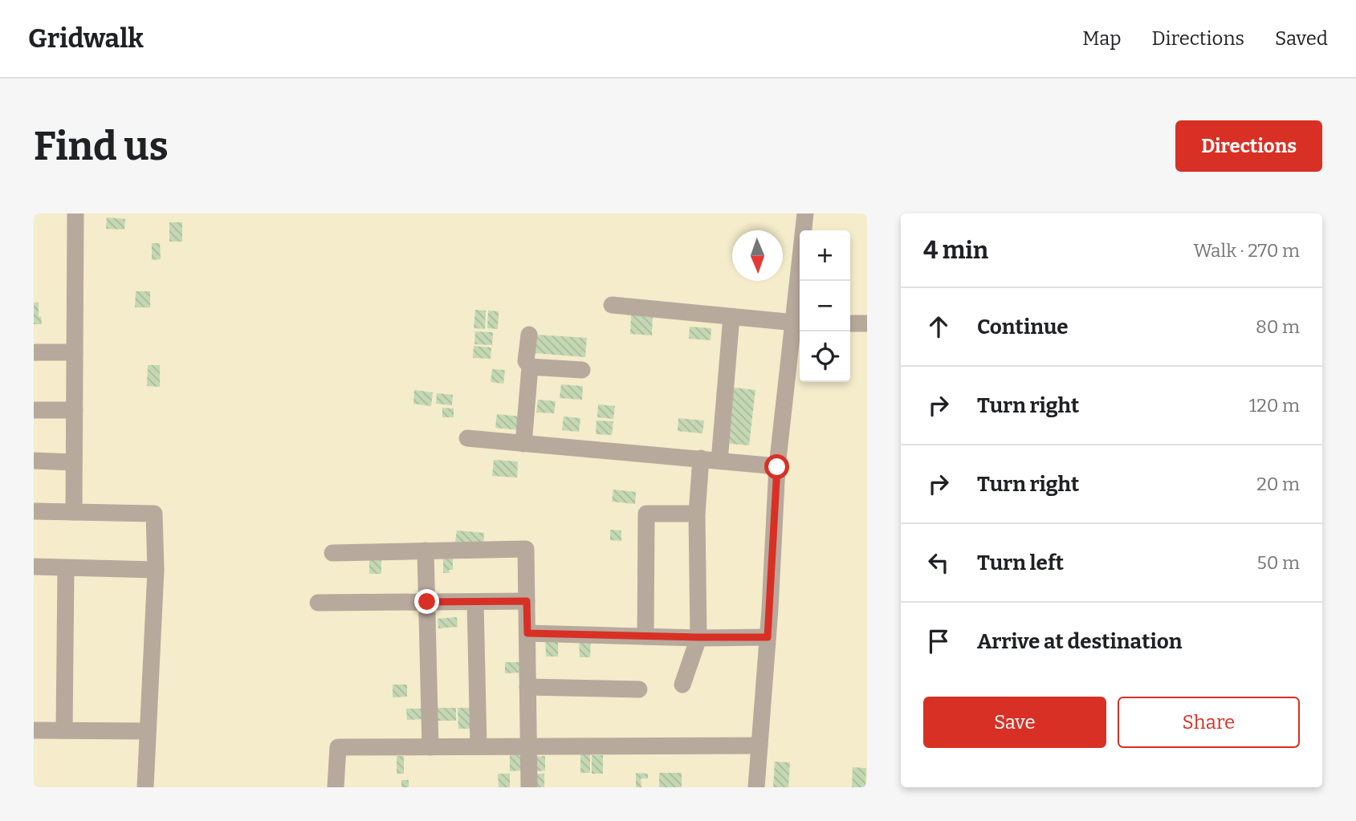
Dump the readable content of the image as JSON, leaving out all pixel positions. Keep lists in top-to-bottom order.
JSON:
{
  "north": "bottom",
  "page": {
    "header": "Gridwalk",
    "nav": ["Map", "Directions", "Saved"],
    "buttons": [
      "Directions",
      ["Save", "Share"]
    ],
    "title": "Find us",
    "heading": ["4 min", "Walk · 270 m"],
    "map_buttons": ["+", "−"],
    "list": [
      ["Continue", "80 m"],
      ["Turn right", "120 m"],
      ["Turn right", "20 m"],
      ["Turn left", "50 m"],
      "Arrive at destination"
    ]
  }
}
